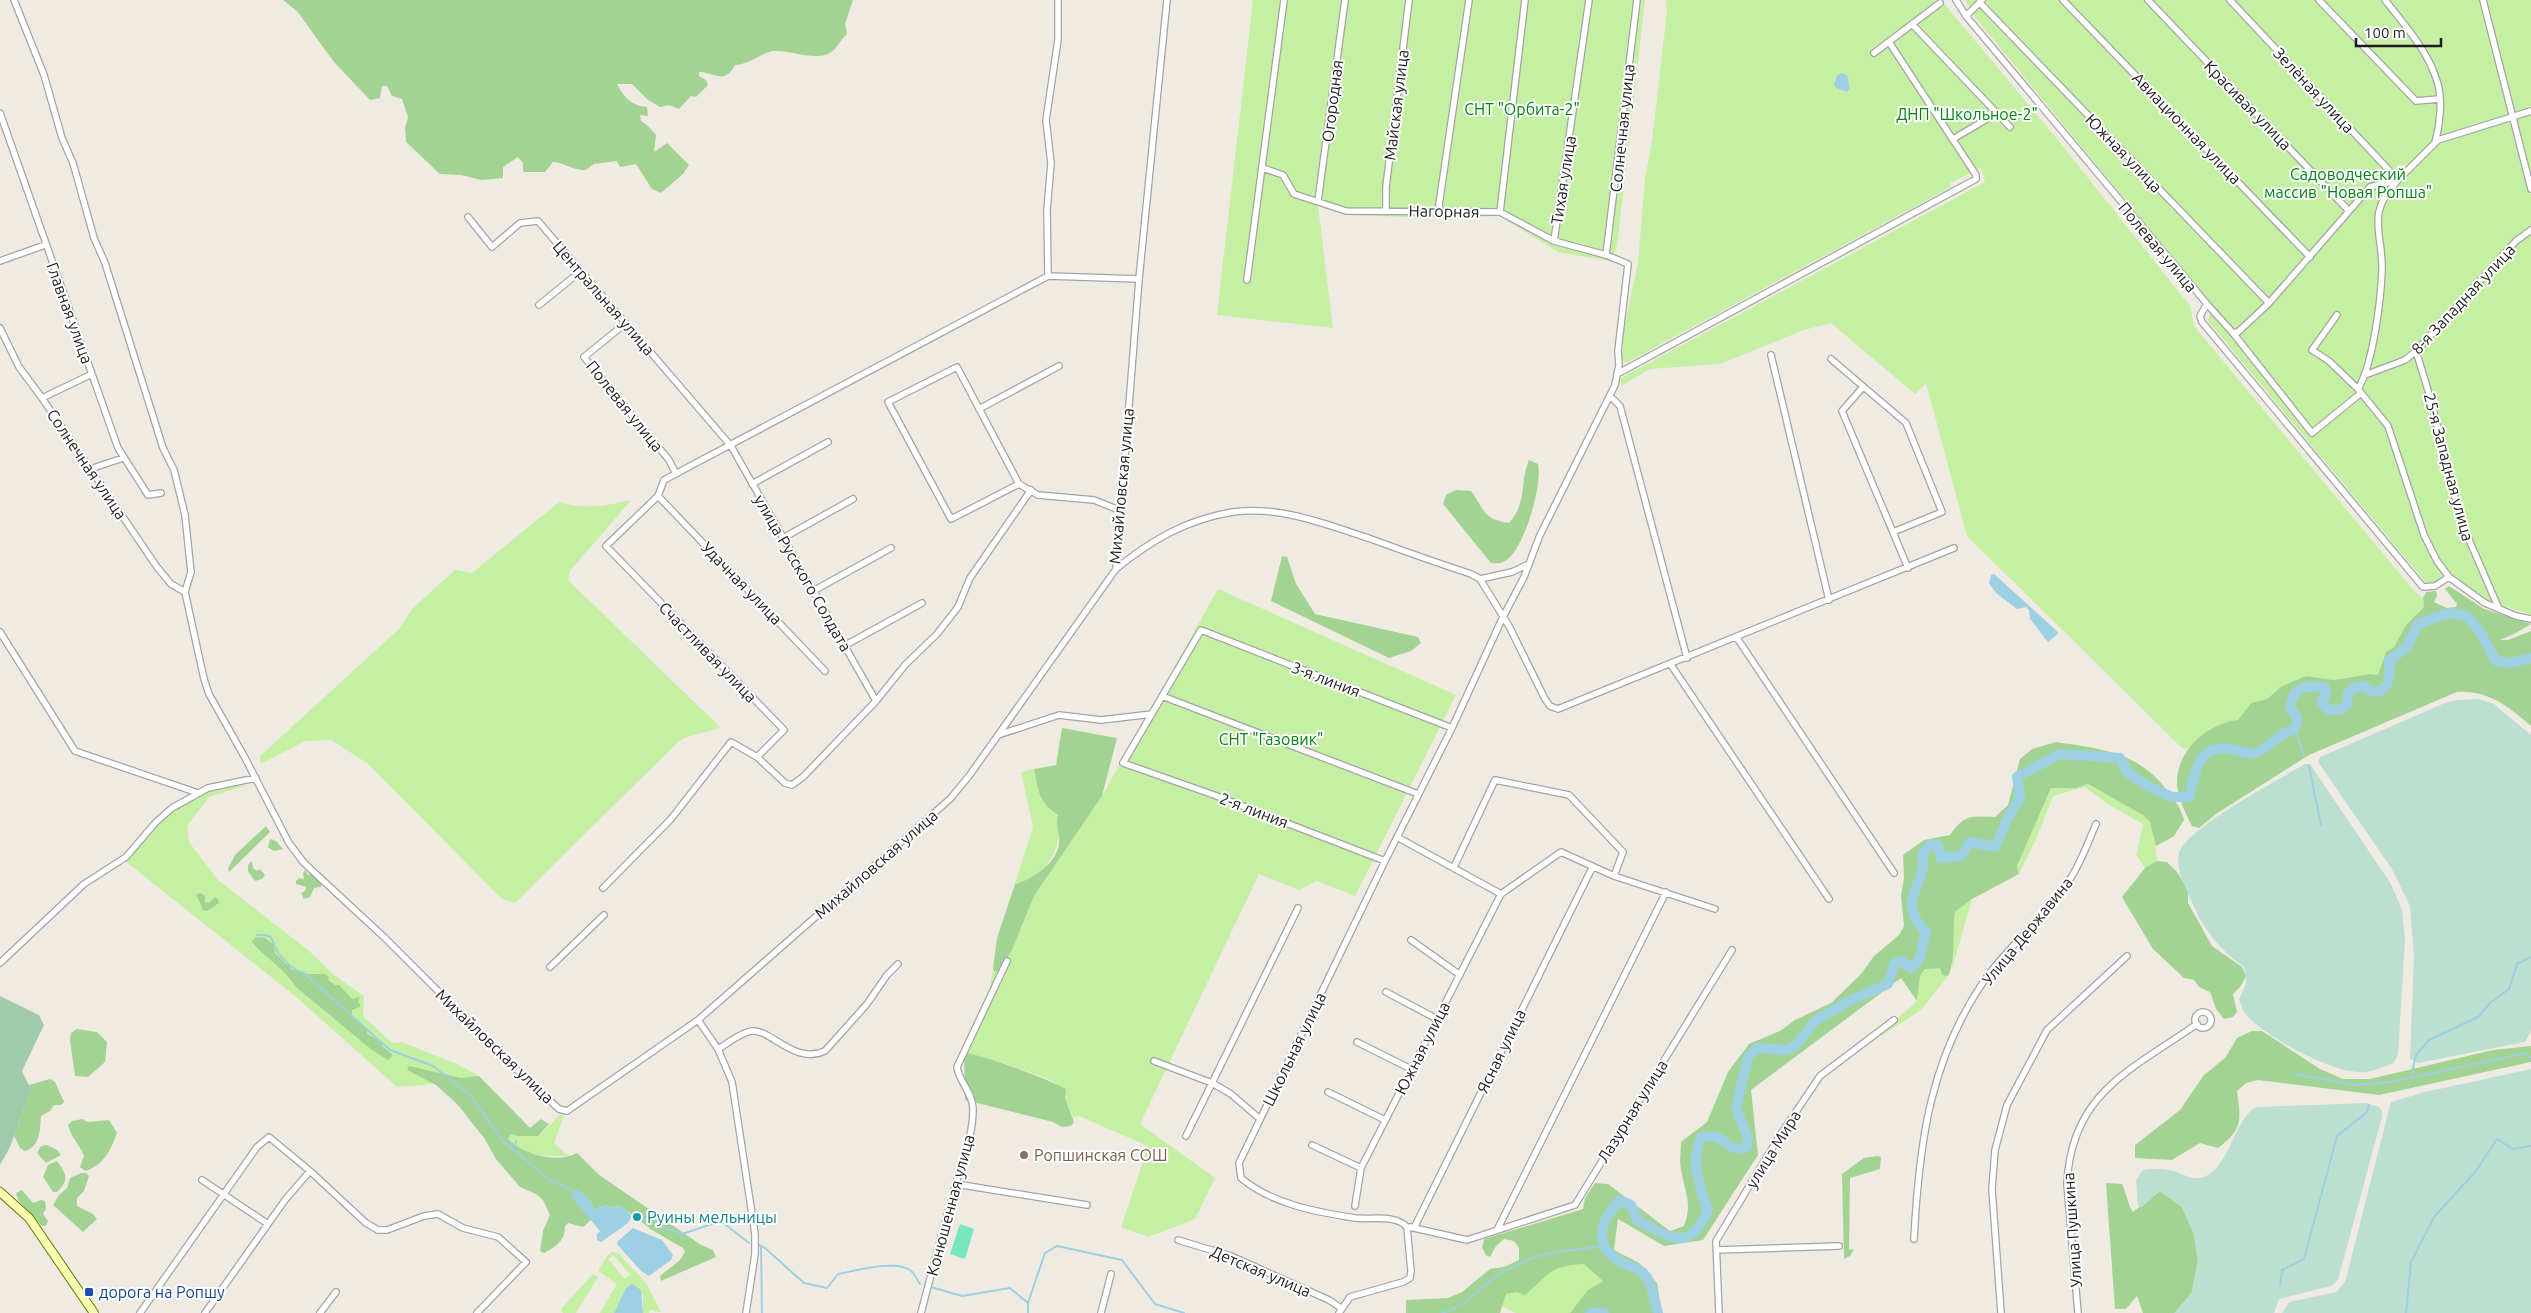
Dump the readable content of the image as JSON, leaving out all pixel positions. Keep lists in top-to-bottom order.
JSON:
{
  "streets": {
    "street": [
      "Зелёная улица",
      "Огородная",
      "Майская улица",
      "Красивая улица",
      "Солнечная улица",
      "Авиационная улица",
      "Южная улица",
      "Тихая улица",
      "Нагорная",
      "Полевая улица",
      "Центральная улица",
      "8-я Западная улица",
      "Главная улица",
      "25-я Западная улица",
      "Михайловская улица",
      "улица Русского Солдата",
      "Удачная улица",
      "Счастливая улица",
      "3-я линия",
      "2-я линия",
      "Улица Державина",
      "Школьная улица",
      "Ясная улица",
      "Лазурная улица",
      "улица Мира",
      "Конюшенная улица",
      "Улица Пушкина",
      "Детская улица"
    ]
  },
  "crossings": [
    ["Огородная", "Нагорная"],
    ["Майская улица", "Нагорная"],
    ["Солнечная улица", "Нагорная"],
    ["Солнечная улица", "Михайловская улица"],
    ["Тихая улица", "Нагорная"],
    ["Нагорная", "Школьная улица"],
    ["Полевая улица", "Центральная улица"],
    ["Центральная улица", "улица Русского Солдата"],
    ["8-я Западная улица", "25-я Западная улица"],
    ["Удачная улица", "Счастливая улица"],
    ["3-я линия", "Школьная улица"],
    ["2-я линия", "Школьная улица"],
    ["Ясная улица", "Лазурная улица"]
  ],
  "parks": [
    "СНТ \"Орбита-2\"",
    "ДНП \"Школьное-2\"",
    "Садоводческий массив \"Новая Ропша\"",
    "СНТ \"Газовик\""
  ],
  "places": {
    "other": ["Ропшинская СОШ", "Руины мельницы"],
    "transit": ["дорога на Ропшу"]
  },
  "scale_bar": "100 m"
}
